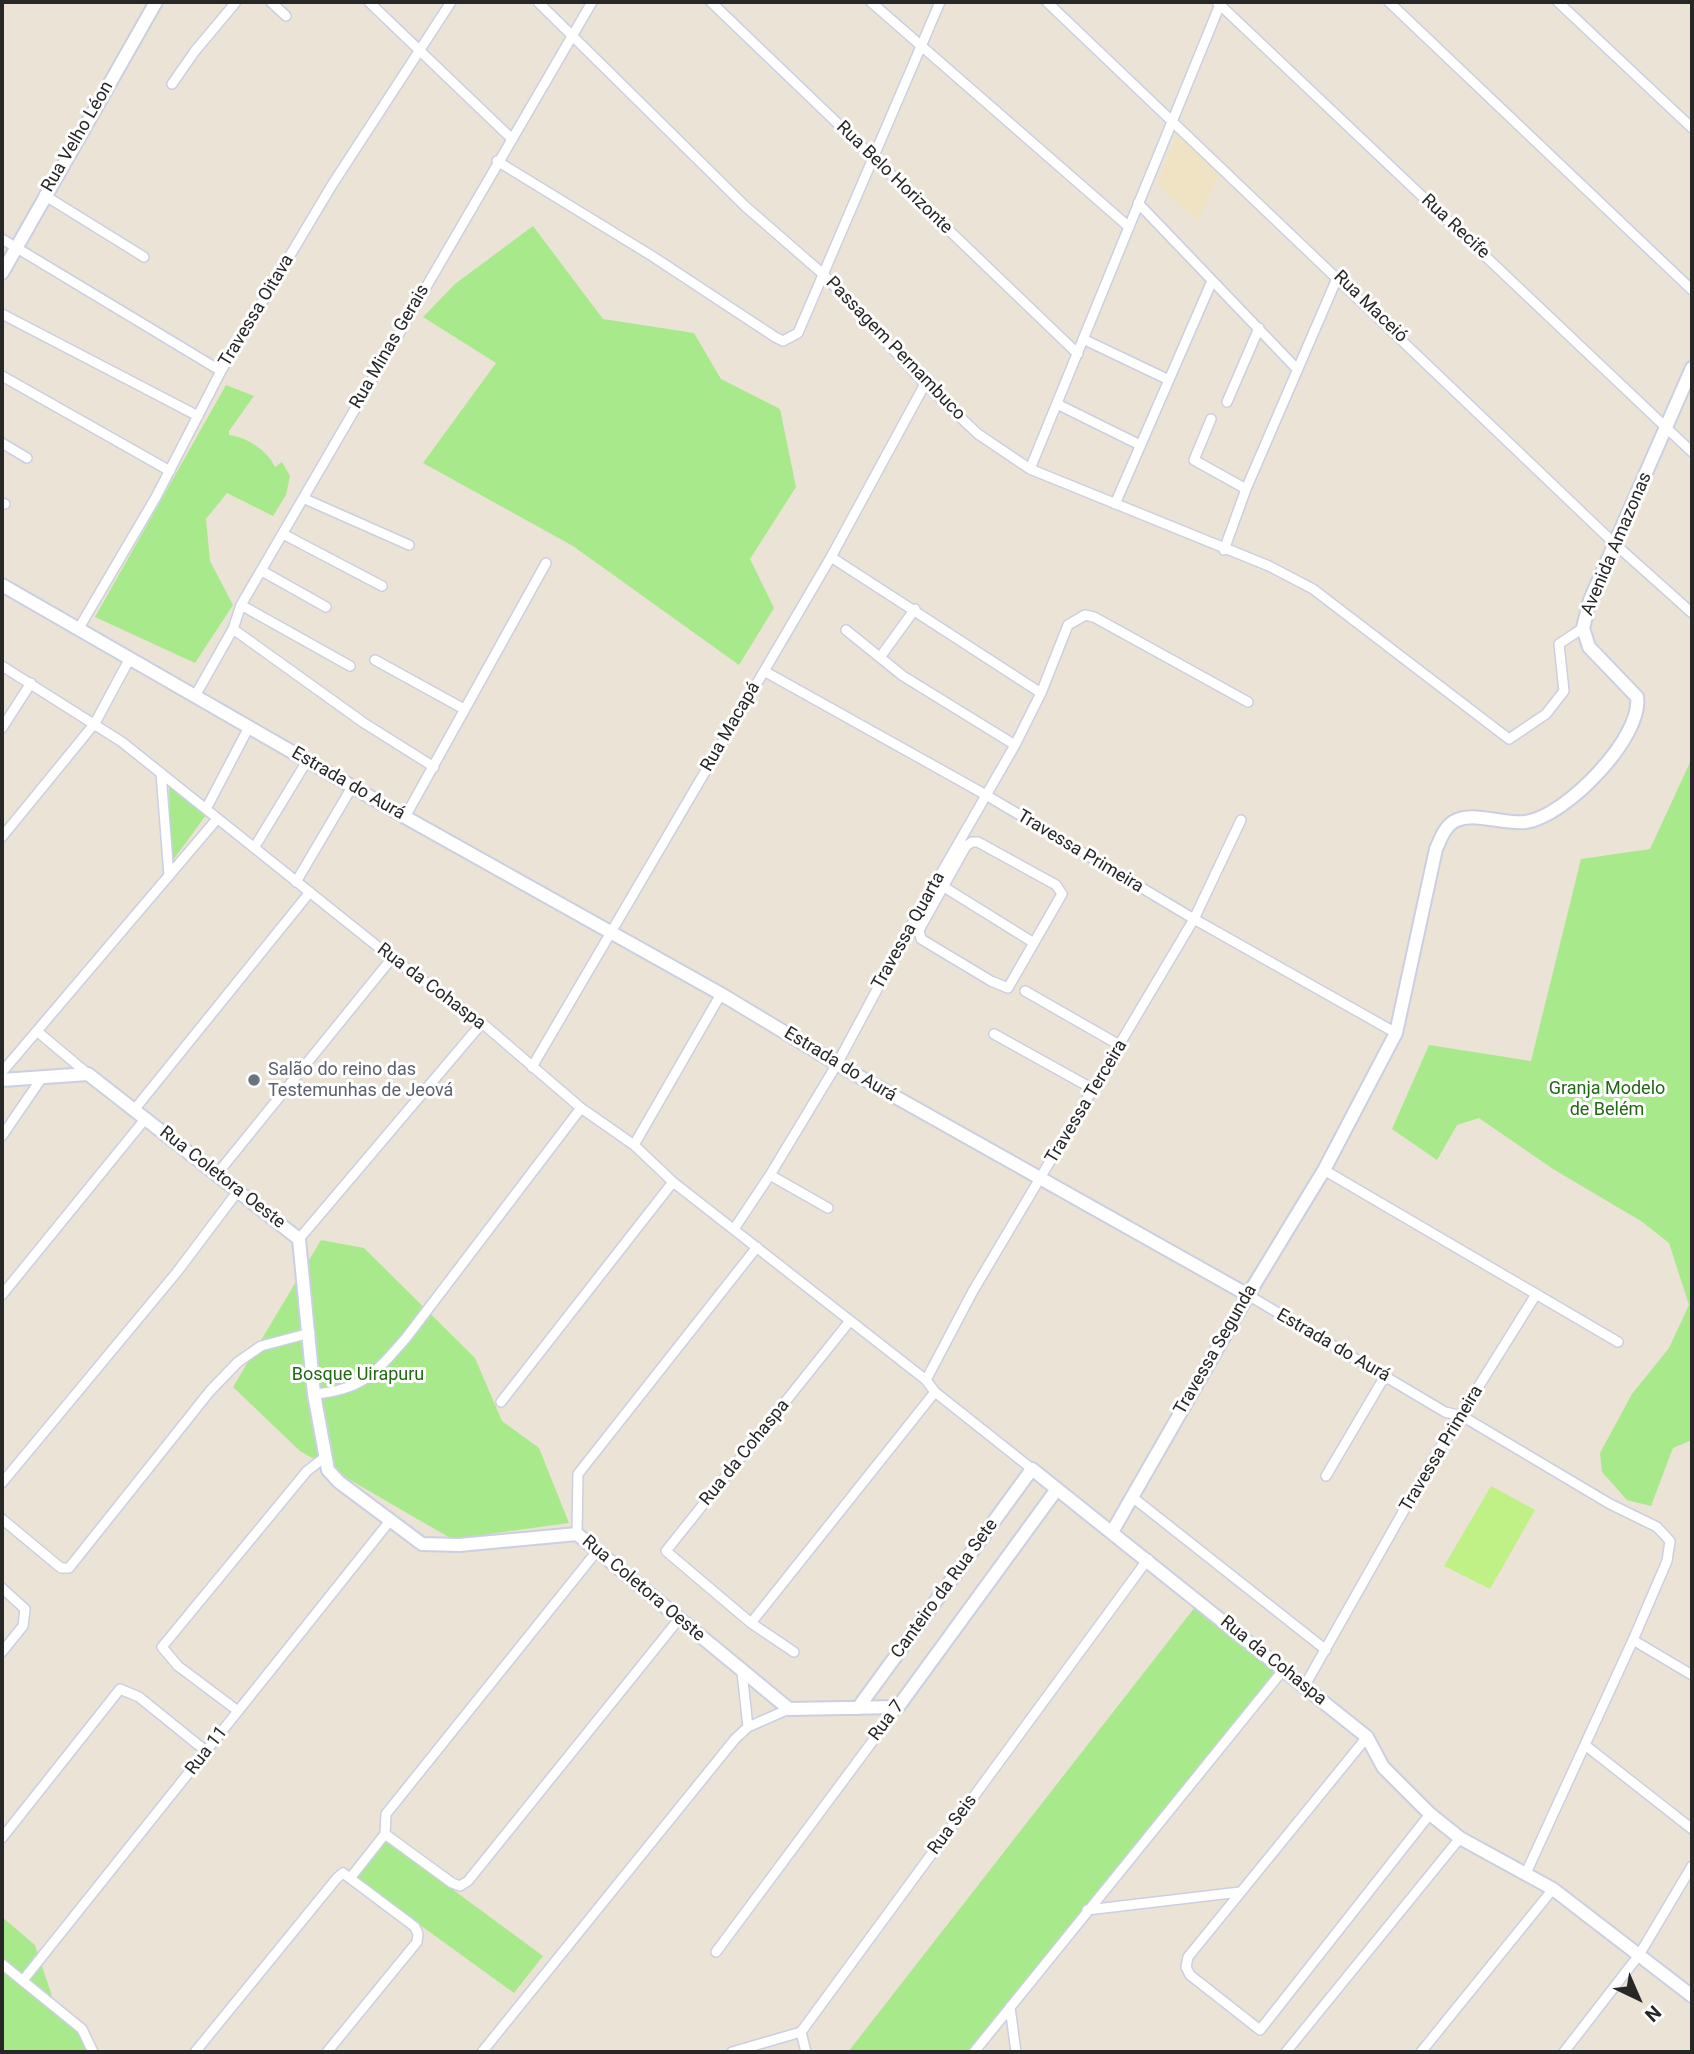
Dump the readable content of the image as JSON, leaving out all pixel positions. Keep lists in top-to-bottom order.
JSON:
{
  "streets": {
    "street": [
      "Rua Velho Léon",
      "Rua Belo Horizonte",
      "Rua Recife",
      "Rua Maceió",
      "Travessa Oitava",
      "Rua Minas Gerais",
      "Passagem Pernambuco",
      "Avenida Amazonas",
      "Rua Macapá",
      "Estrada do Aurá",
      "Travessa Primeira",
      "Travessa Quarta",
      "Rua da Cohaspa",
      "Travessa Terceira",
      "Rua Coletora Oeste",
      "Travessa Segunda",
      "Canteiro da Rua Sete",
      "Rua 7",
      "Rua 11",
      "Rua Seis"
    ]
  },
  "crossings": [
    ["Rua Recife", "Avenida Amazonas"],
    ["Rua Maceió", "Avenida Amazonas"],
    ["Travessa Oitava", "Estrada do Aurá"],
    ["Rua Minas Gerais", "Passagem Pernambuco"],
    ["Rua Minas Gerais", "Estrada do Aurá"],
    ["Passagem Pernambuco", "Avenida Amazonas"],
    ["Passagem Pernambuco", "Rua Macapá"],
    ["Avenida Amazonas", "Travessa Primeira"],
    ["Avenida Amazonas", "Travessa Segunda"],
    ["Rua Macapá", "Estrada do Aurá"],
    ["Rua Macapá", "Travessa Primeira"],
    ["Rua Macapá", "Rua da Cohaspa"],
    ["Estrada do Aurá", "Travessa Primeira"],
    ["Estrada do Aurá", "Travessa Quarta"],
    ["Estrada do Aurá", "Travessa Terceira"],
    ["Estrada do Aurá", "Travessa Segunda"],
    ["Travessa Primeira", "Travessa Quarta"],
    ["Travessa Primeira", "Rua da Cohaspa"],
    ["Travessa Primeira", "Travessa Terceira"],
    ["Travessa Quarta", "Rua da Cohaspa"],
    ["Rua da Cohaspa", "Travessa Terceira"],
    ["Rua da Cohaspa", "Travessa Segunda"],
    ["Rua da Cohaspa", "Canteiro da Rua Sete"],
    ["Rua da Cohaspa", "Rua 7"],
    ["Rua da Cohaspa", "Rua Seis"],
    ["Rua Coletora Oeste", "Rua 11"]
  ],
  "parks": ["Granja Modelo de Belém", "Bosque Uirapuru"],
  "places": ["Salão do reino das Testemunhas de Jeová"],
  "north": "bottom right"
}
